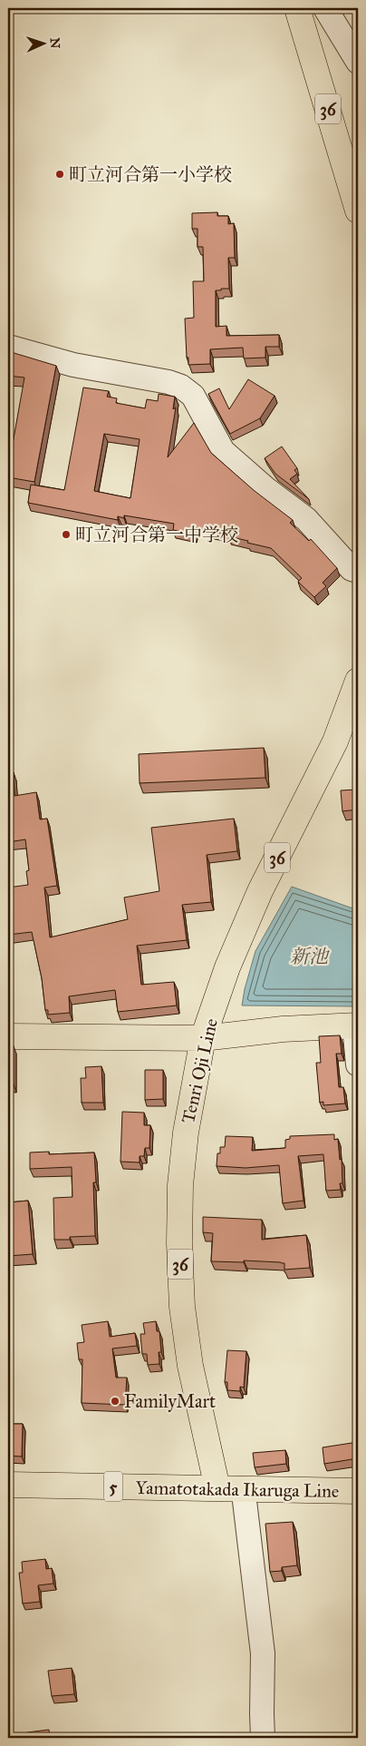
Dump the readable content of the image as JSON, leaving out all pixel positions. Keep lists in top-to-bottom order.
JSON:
{
  "streets": {
    "main road": [
      "36",
      "Tenri Oji Line",
      "5",
      "Yamatotakada Ikaruga Line"
    ]
  },
  "crossings": [
    ["Tenri Oji Line", "Yamatotakada Ikaruga Line"]
  ],
  "water": ["新池"],
  "places": ["町立河合第一小学校", "町立河合第一中学校", "FamilyMart"],
  "north": "right"
}
